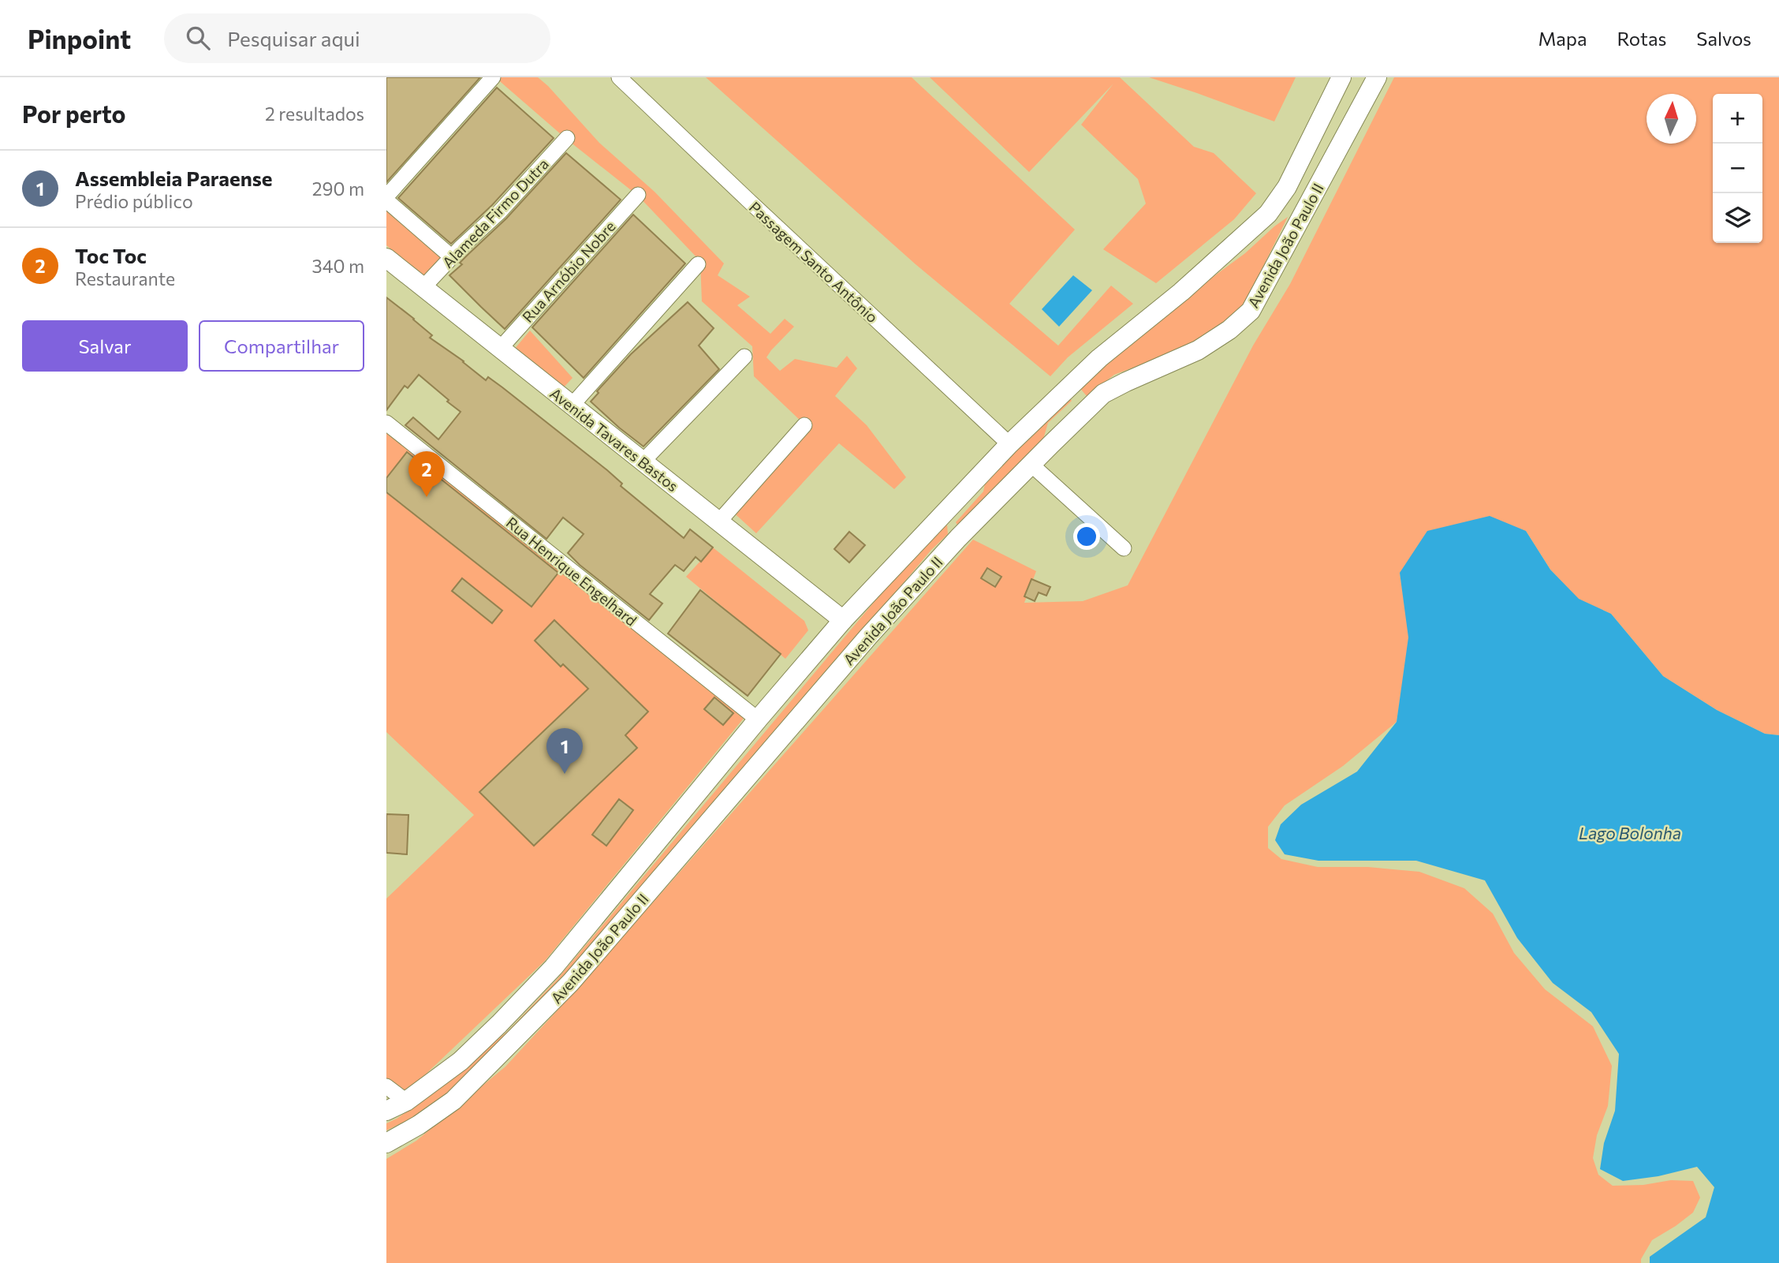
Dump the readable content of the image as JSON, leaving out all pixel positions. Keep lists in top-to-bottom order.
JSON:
{
  "streets": {
    "main road": ["Avenida João Paulo II", "Avenida Tavares Bastos"],
    "street": [
      "Alameda Firmo Dutra",
      "Passagem Santo Antônio",
      "Rua Arnóbio Nobre",
      "Rua Henrique Engelhard"
    ]
  },
  "crossings": [
    ["Alameda Firmo Dutra", "Avenida Tavares Bastos"],
    ["Avenida João Paulo II", "Passagem Santo Antônio"],
    ["Avenida João Paulo II", "Avenida Tavares Bastos"],
    ["Avenida João Paulo II", "Rua Henrique Engelhard"],
    ["Rua Arnóbio Nobre", "Avenida Tavares Bastos"]
  ],
  "water": ["Lago Bolonha"],
  "north": "top",
  "page": {
    "header": "Pinpoint",
    "search": "Pesquisar aqui",
    "nav": ["Mapa", "Rotas", "Salvos"],
    "heading": ["Por perto", "2 resultados"],
    "map_buttons": ["+", "−"],
    "list": [
      {
        "mark": "1",
        "name": "Assembleia Paraense",
        "note": "Prédio público",
        "value": "290 m"
      },
      {
        "mark": "2",
        "name": "Toc Toc",
        "note": "Restaurante",
        "value": "340 m"
      }
    ],
    "buttons": ["Salvar", "Compartilhar"],
    "pins": ["2", "1"]
  }
}
